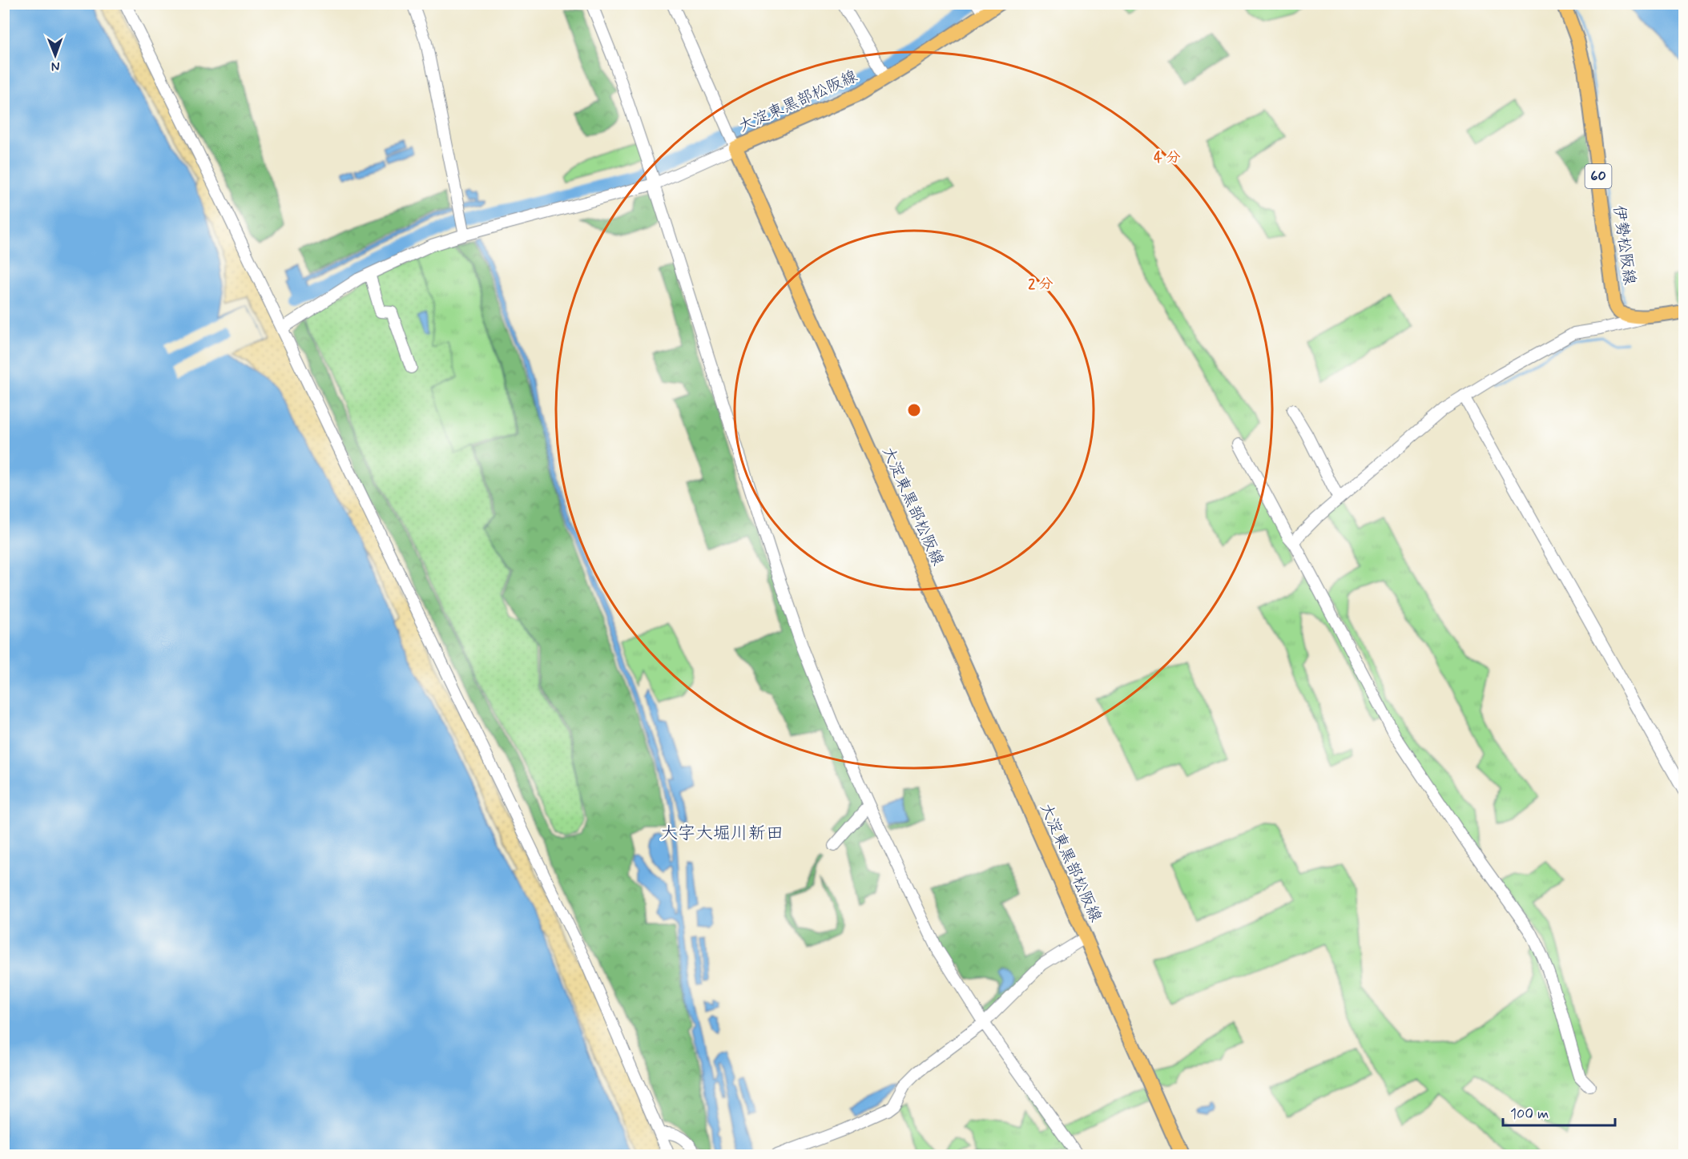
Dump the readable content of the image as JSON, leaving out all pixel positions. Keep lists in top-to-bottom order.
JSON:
{
  "streets": {
    "main road": ["大淀東黒部松阪線", "60", "伊勢松阪線"]
  },
  "districts": ["大字大堀川新田"],
  "scale_bar": "100 m",
  "north": "bottom",
  "rings": ["4 分", "2 分"]
}
